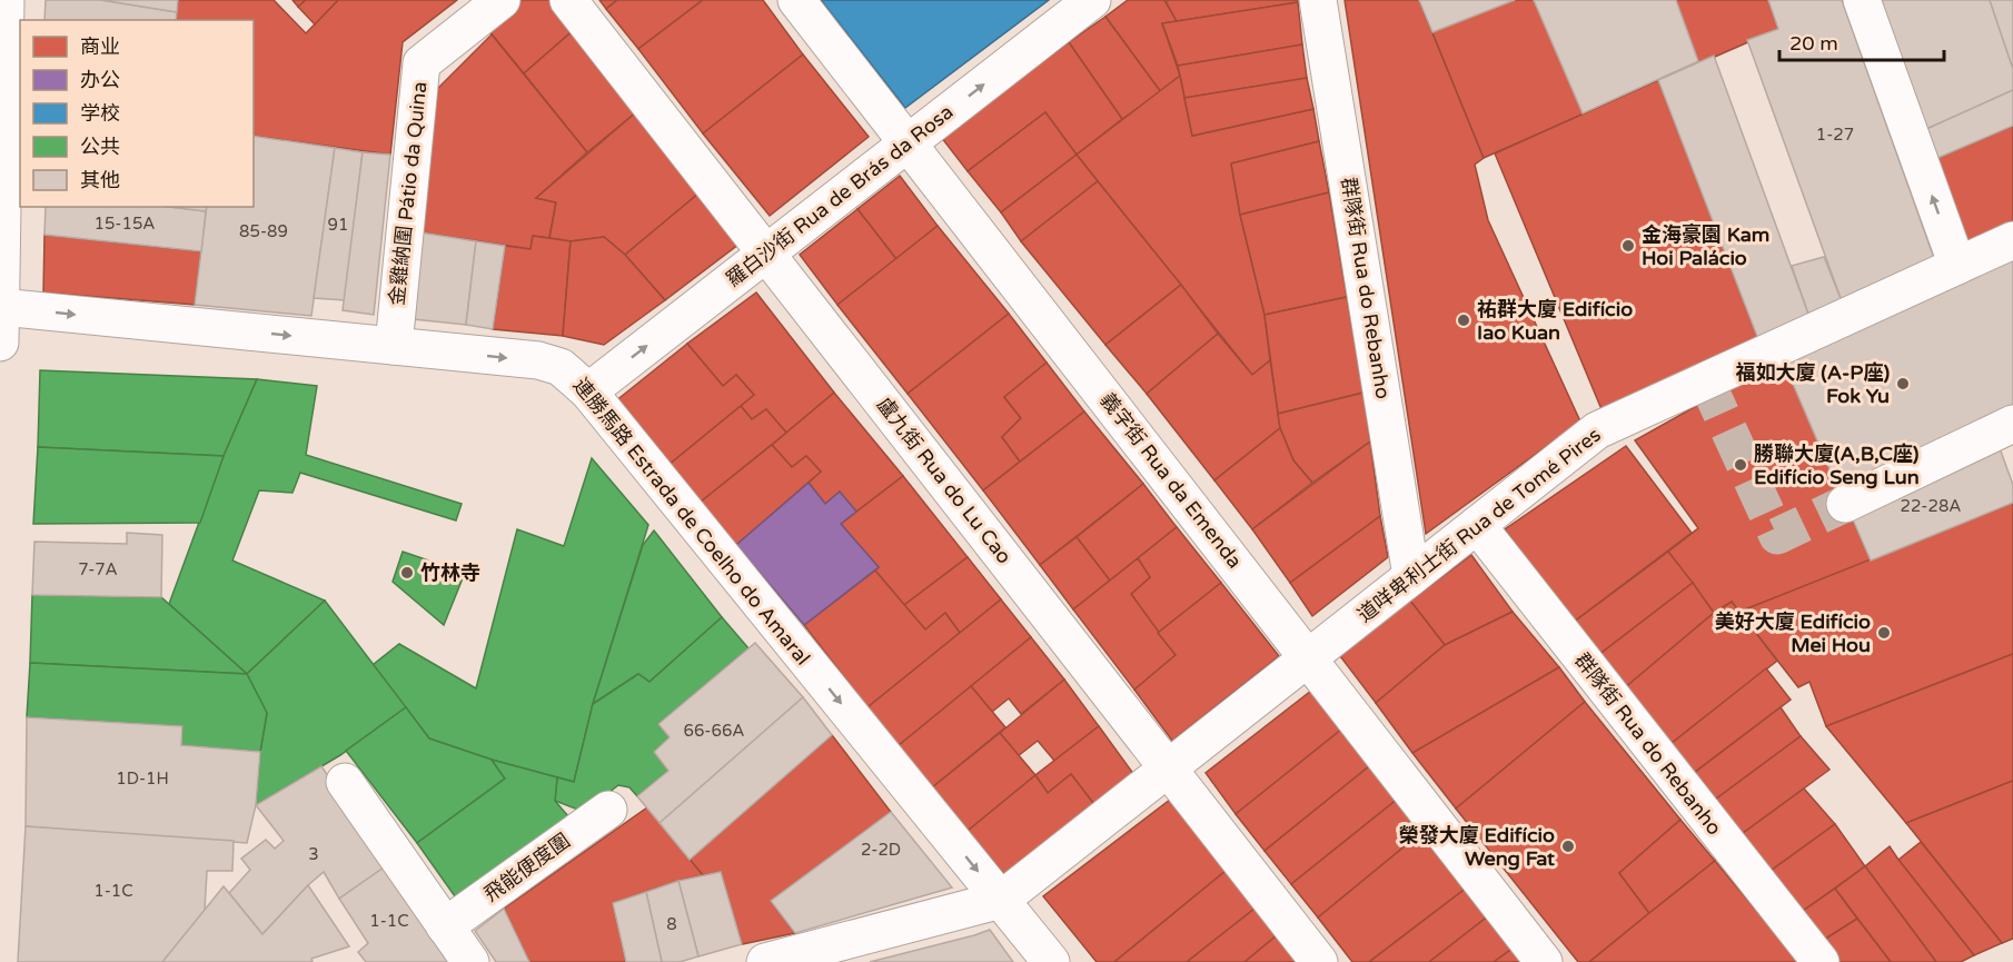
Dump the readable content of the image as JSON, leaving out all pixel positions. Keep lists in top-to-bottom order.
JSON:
{
  "streets": {
    "street": [
      "金雞納圍 Pátio da Quina",
      "羅白沙街 Rua de Brás da Rosa",
      "群隊街 Rua do Rebanho",
      "盧九街 Rua do Lu Cao",
      "義字街 Rua da Emenda",
      "連勝馬路 Estrada de Coelho do Amaral",
      "道咩卑利士街 Rua de Tomé Pires",
      "飛能便度圍"
    ]
  },
  "crossings": [
    ["金雞納圍 Pátio da Quina", "連勝馬路 Estrada de Coelho do Amaral"],
    ["羅白沙街 Rua de Brás da Rosa", "盧九街 Rua do Lu Cao"],
    ["羅白沙街 Rua de Brás da Rosa", "義字街 Rua da Emenda"],
    ["羅白沙街 Rua de Brás da Rosa", "連勝馬路 Estrada de Coelho do Amaral"],
    ["群隊街 Rua do Rebanho", "道咩卑利士街 Rua de Tomé Pires"],
    ["盧九街 Rua do Lu Cao", "道咩卑利士街 Rua de Tomé Pires"],
    ["義字街 Rua da Emenda", "道咩卑利士街 Rua de Tomé Pires"],
    ["連勝馬路 Estrada de Coelho do Amaral", "道咩卑利士街 Rua de Tomé Pires"]
  ],
  "one_way": ["羅白沙街 Rua de Brás da Rosa", "連勝馬路 Estrada de Coelho do Amaral"],
  "places": [
    "金海豪園 Kam Hoi Palácio",
    "祐群大廈 Edifício Iao Kuan",
    "福如大廈 (A-P座) Fok Yu",
    "勝聯大廈(A,B,C座) Edifício Seng Lun",
    "竹林寺",
    "美好大廈 Edifício Mei Hou",
    "榮發大廈 Edifício Weng Fat"
  ],
  "house_numbers": [
    "1-27",
    "15-15A",
    "91",
    "85-89",
    "22-28A",
    "7-7A",
    "66-66A",
    "1D-1H",
    "2-2D",
    "3",
    "1-1C",
    "1-1C",
    "8"
  ],
  "legend": [
    "商业",
    "办公",
    "学校",
    "公共",
    "其他"
  ],
  "scale_bar": "20 m"
}
